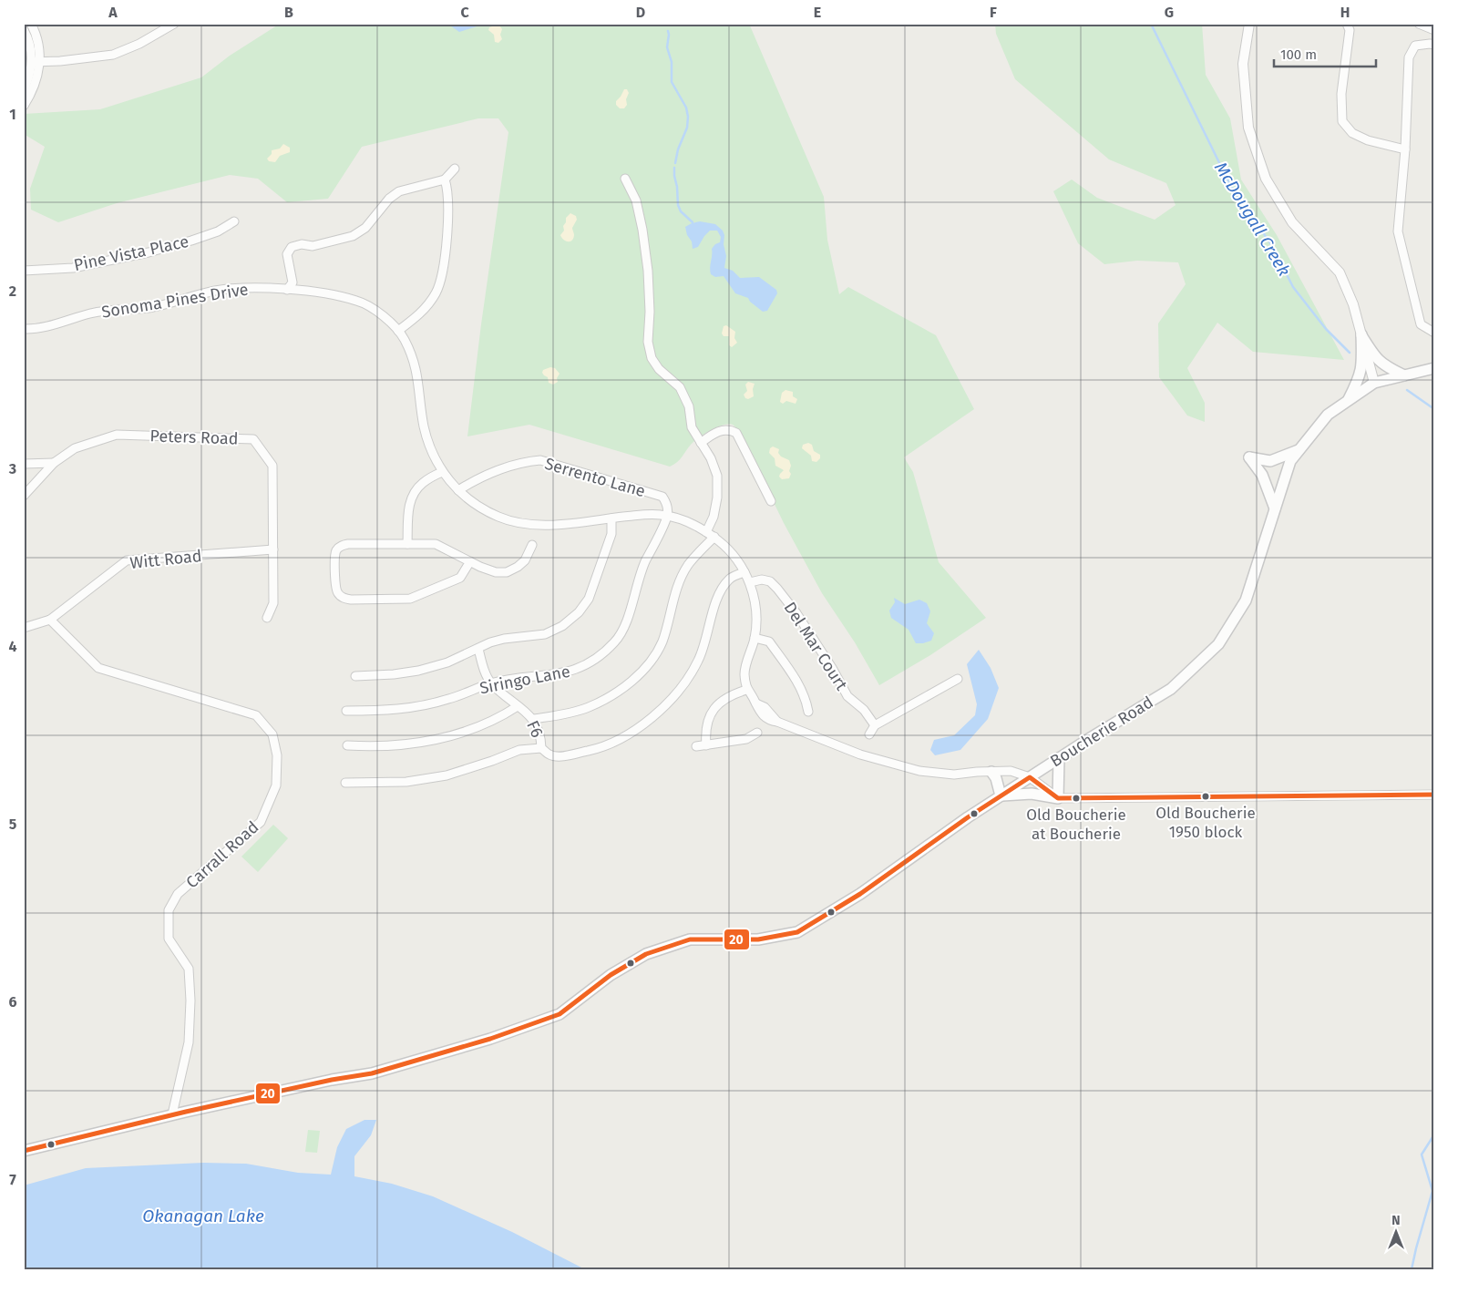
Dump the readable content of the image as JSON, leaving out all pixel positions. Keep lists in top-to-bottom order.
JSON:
{
  "streets": {
    "main road": ["Boucherie Road"],
    "street": [
      "Pine Vista Place",
      "Sonoma Pines Drive",
      "Peters Road",
      "Serrento Lane",
      "Witt Road",
      "Del Mar Court",
      "Siringo Lane",
      "F6",
      "Carrall Road"
    ]
  },
  "crossings": [
    ["Sonoma Pines Drive", "Serrento Lane"],
    ["Sonoma Pines Drive", "Del Mar Court"],
    ["Sonoma Pines Drive", "Siringo Lane"],
    ["Sonoma Pines Drive", "Boucherie Road"],
    ["Peters Road", "Witt Road"],
    ["Serrento Lane", "Siringo Lane"],
    ["Witt Road", "Carrall Road"],
    ["Siringo Lane", "F6"],
    ["Boucherie Road", "Carrall Road"]
  ],
  "water": ["McDougall Creek", "Okanagan Lake"],
  "places": ["Old Boucherie 1950 block", "Old Boucherie at Boucherie"],
  "lines": ["transit line 20"],
  "scale_bar": "100 m",
  "north": "top",
  "grid": {
    "columns": [
      "A",
      "B",
      "C",
      "D",
      "E",
      "F",
      "G",
      "H"
    ],
    "rows": [
      "1",
      "2",
      "3",
      "4",
      "5",
      "6",
      "7"
    ]
  }
}
